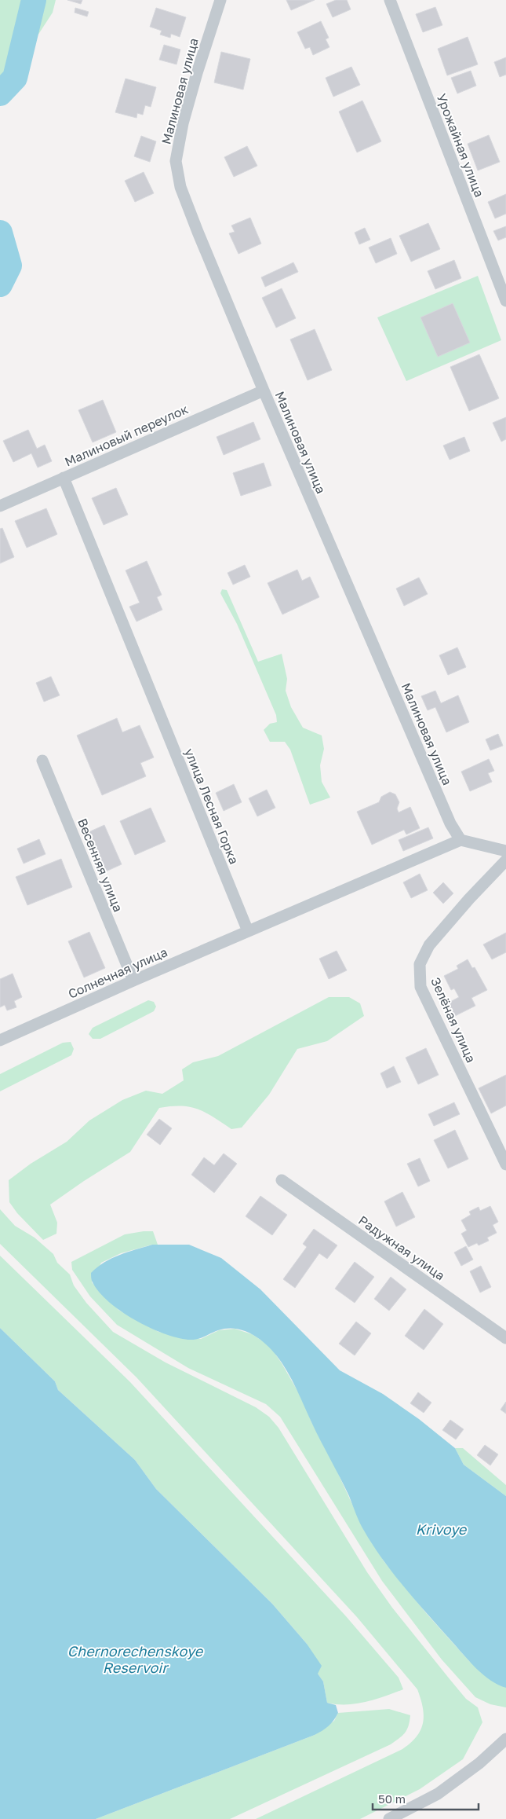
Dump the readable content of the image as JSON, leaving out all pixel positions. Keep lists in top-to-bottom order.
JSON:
{
  "streets": {
    "street": [
      "Малиновая улица",
      "Урожайная улица",
      "Малиновый переулок",
      "улица Лесная Горка",
      "Весенняя улица",
      "Солнечная улица",
      "Зелёная улица",
      "Радужная улица"
    ]
  },
  "crossings": [
    ["Малиновая улица", "Малиновый переулок"],
    ["Малиновый переулок", "улица Лесная Горка"],
    ["улица Лесная Горка", "Солнечная улица"],
    ["Весенняя улица", "Солнечная улица"]
  ],
  "water": ["Krivoye", "Chernorechenskoye Reservoir"],
  "scale_bar": "50 m"
}
